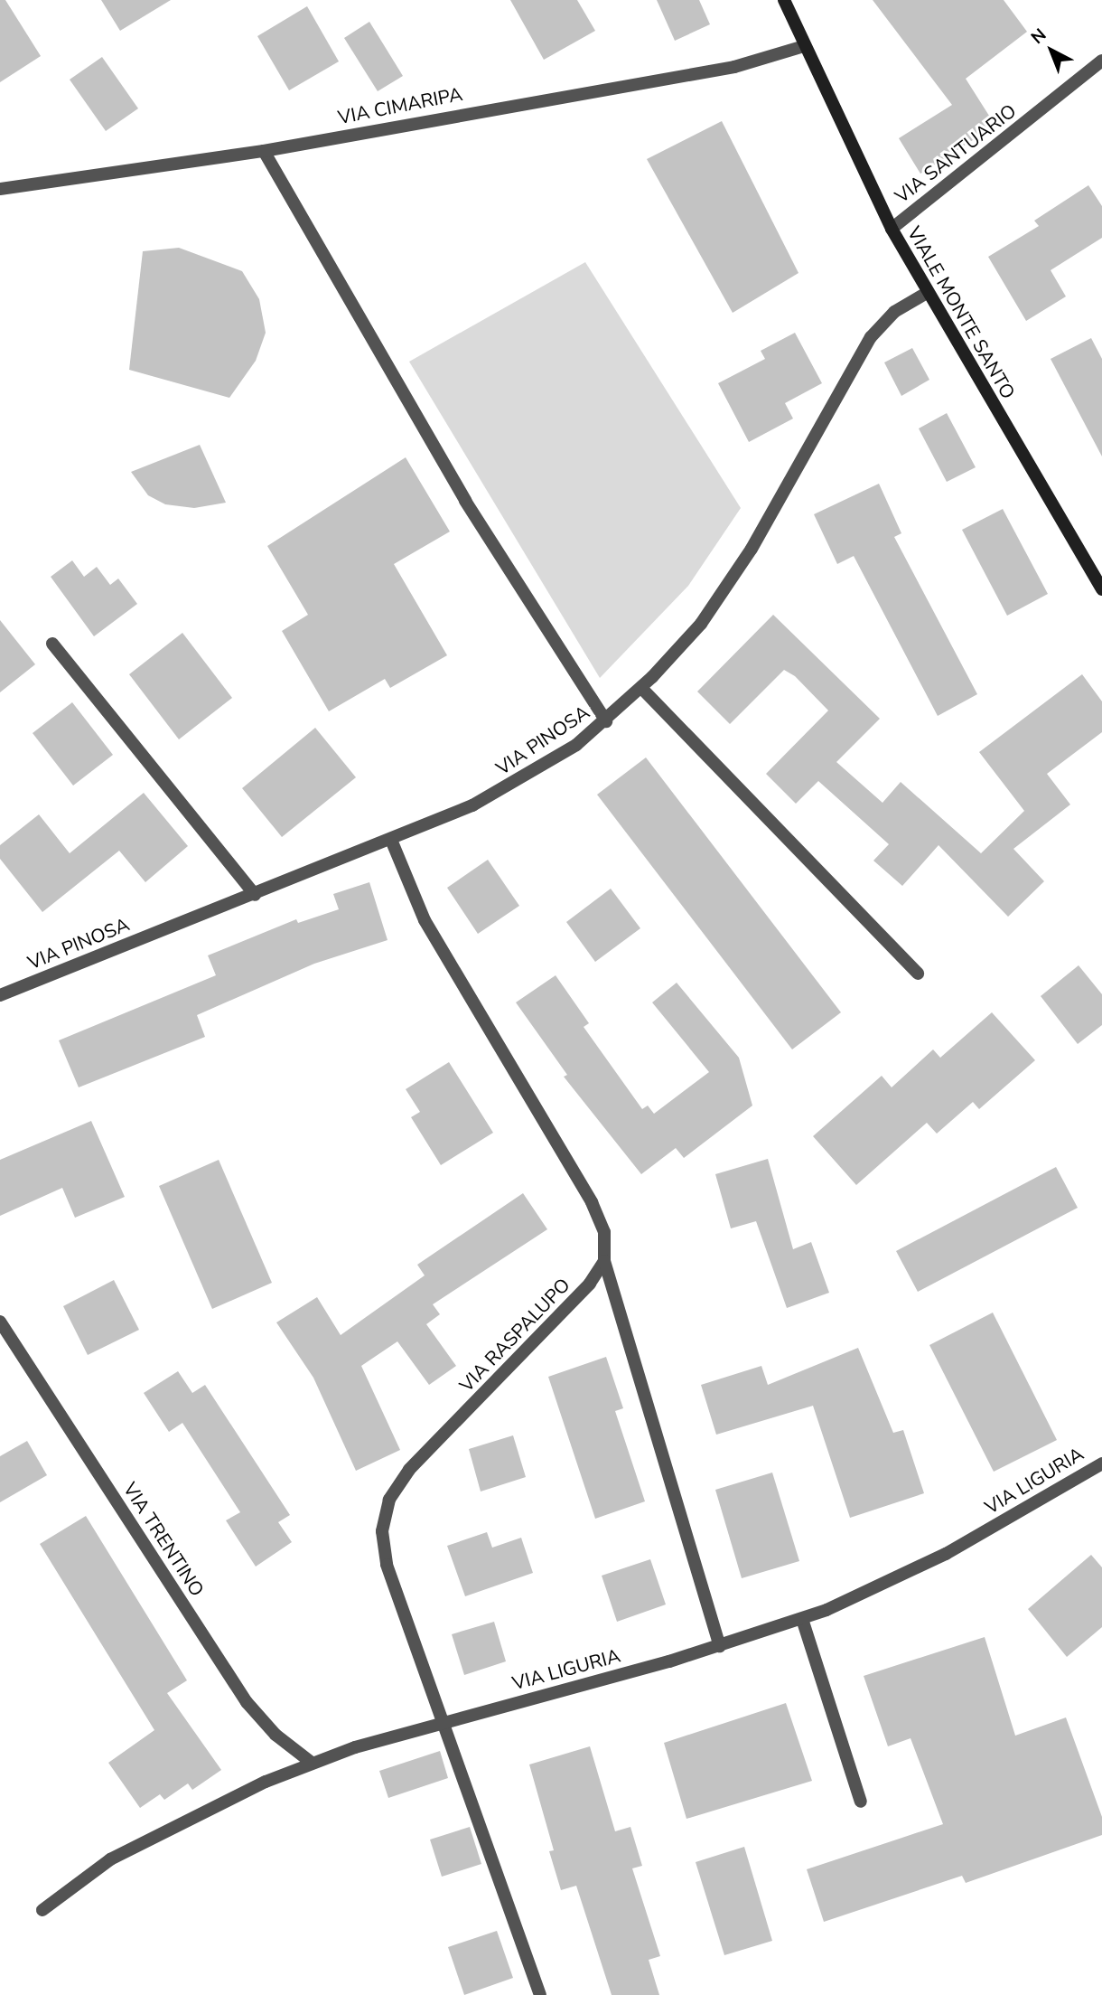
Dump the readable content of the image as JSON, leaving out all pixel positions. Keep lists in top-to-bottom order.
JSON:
{
  "streets": {
    "street": [
      "VIA CIMARIPA",
      "VIA SANTUARIO",
      "VIALE MONTE SANTO",
      "VIA PINOSA",
      "VIA RASPALUPO",
      "VIA LIGURIA",
      "VIA TRENTINO"
    ]
  },
  "crossings": [
    ["VIA CIMARIPA", "VIALE MONTE SANTO"],
    ["VIA SANTUARIO", "VIALE MONTE SANTO"],
    ["VIALE MONTE SANTO", "VIA PINOSA"],
    ["VIA RASPALUPO", "VIA LIGURIA"],
    ["VIA LIGURIA", "VIA TRENTINO"]
  ],
  "north": "top left"
}
